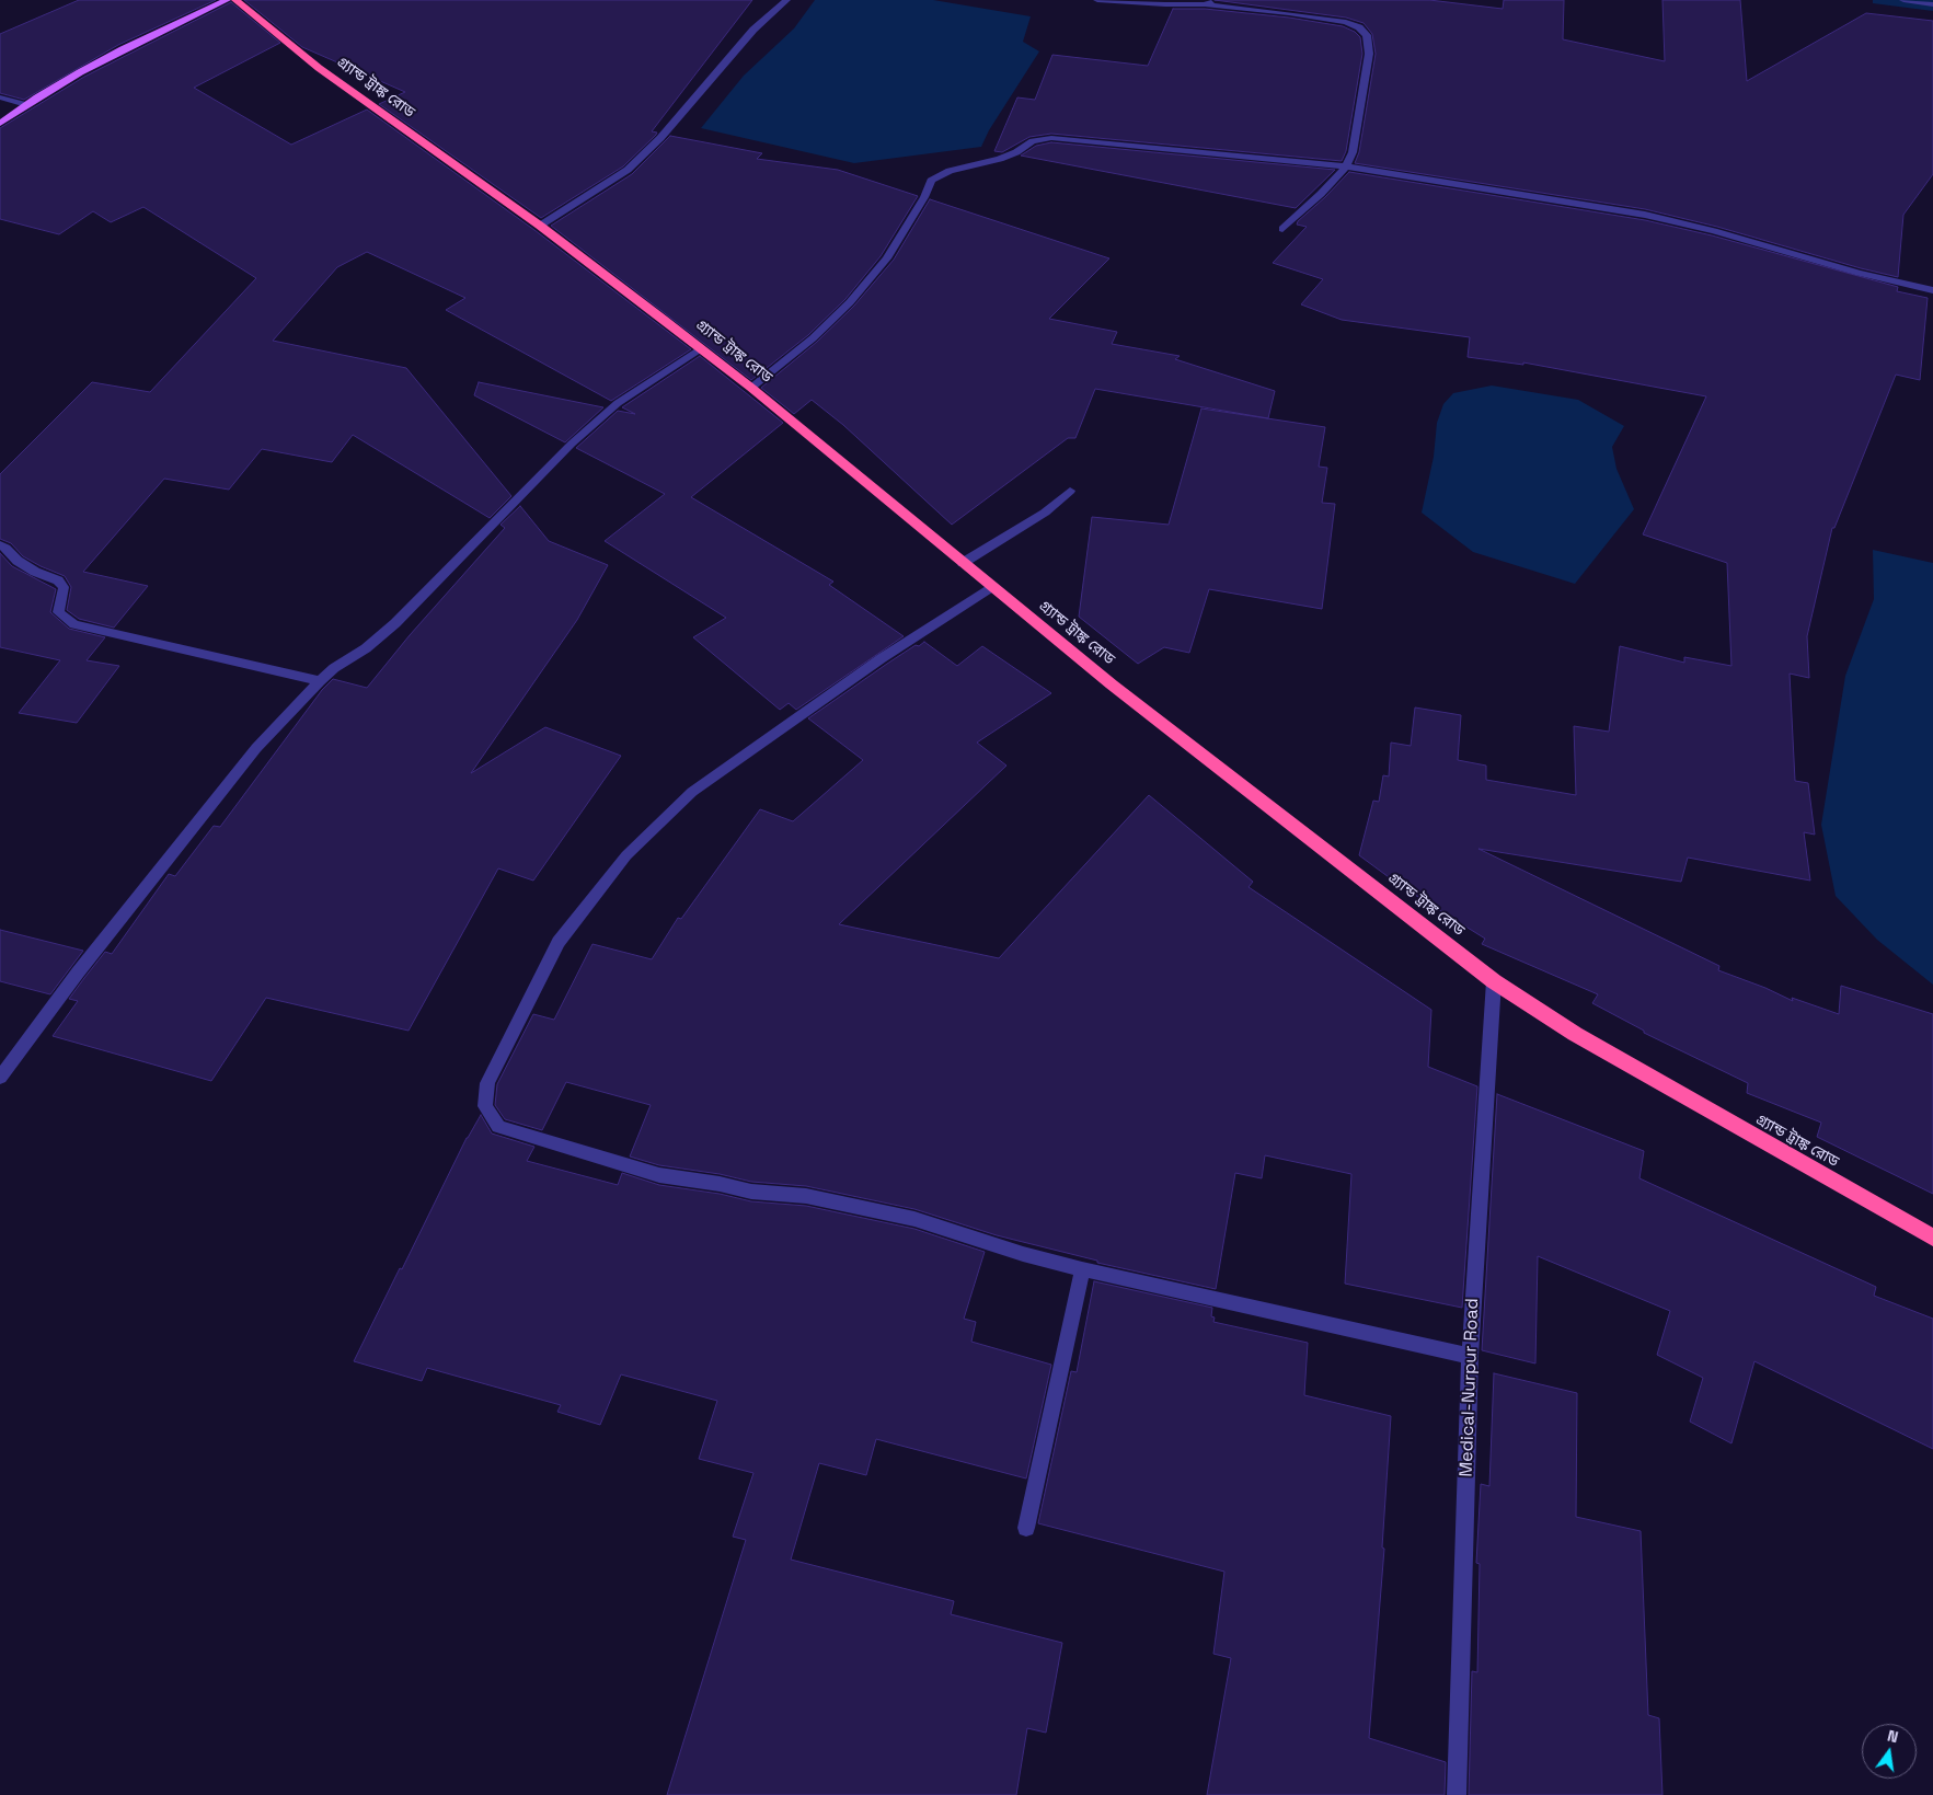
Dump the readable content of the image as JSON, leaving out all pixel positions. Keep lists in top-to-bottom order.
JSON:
{
  "streets": {
    "highway": ["গ্র্যান্ড ট্রাঙ্ক রোড"],
    "street": ["Medical-Nurpur Road"]
  },
  "crossings": [
    ["গ্র্যান্ড ট্রাঙ্ক রোড", "Medical-Nurpur Road"]
  ],
  "north": "top"
}
